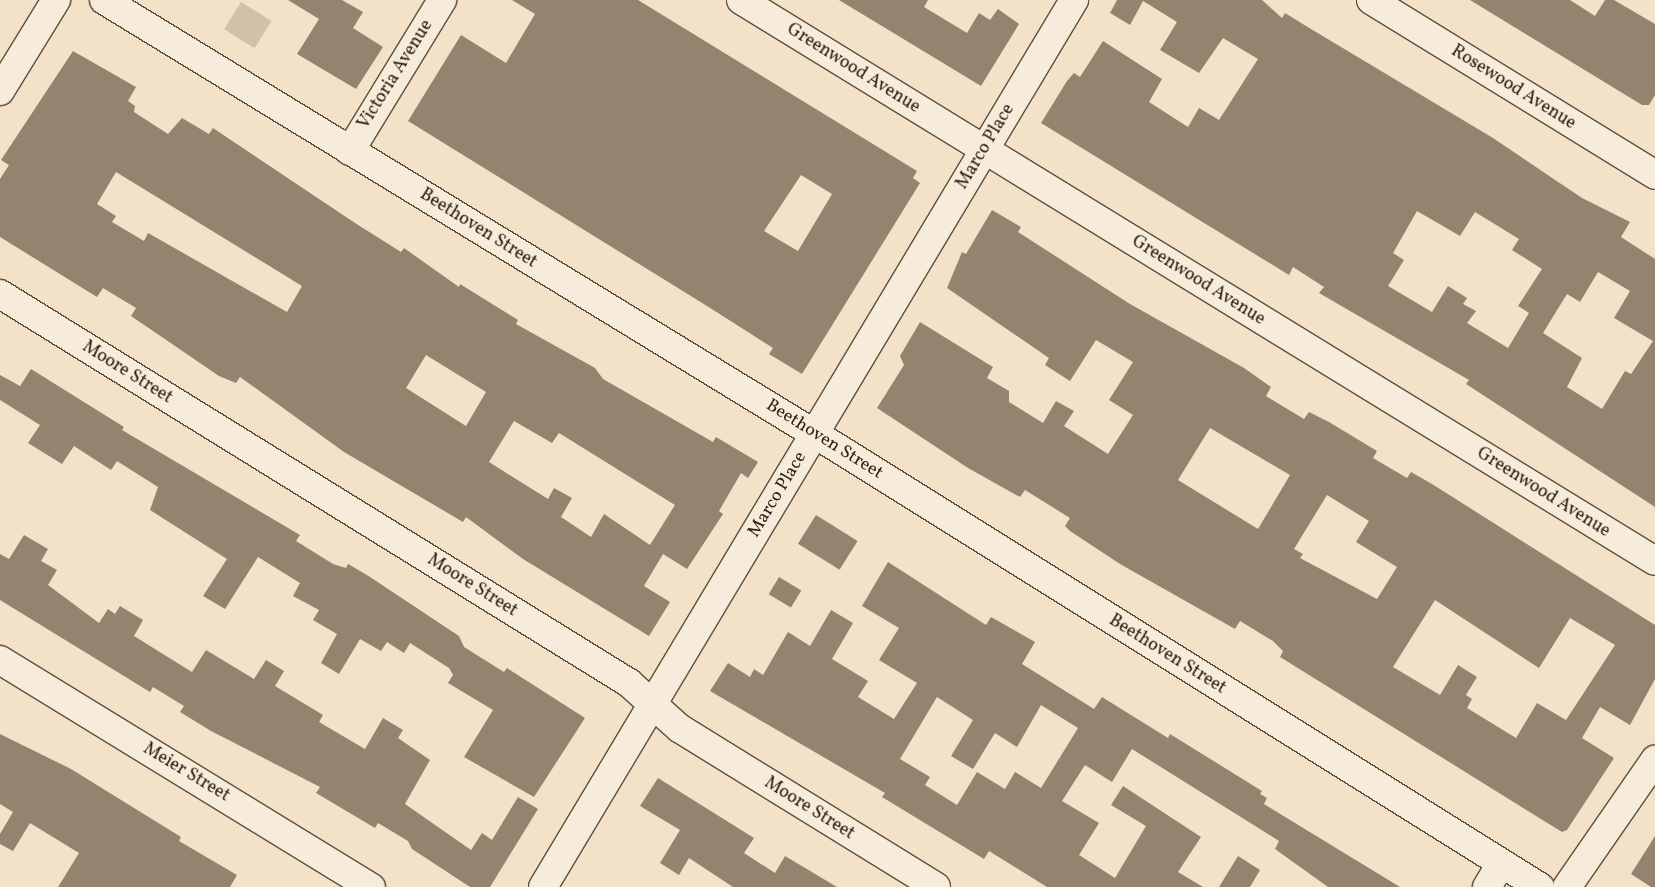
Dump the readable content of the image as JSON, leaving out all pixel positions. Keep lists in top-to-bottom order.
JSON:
{
  "streets": {
    "street": [
      "Greenwood Avenue",
      "Victoria Avenue",
      "Rosewood Avenue",
      "Marco Place",
      "Beethoven Street",
      "Moore Street",
      "Meier Street"
    ]
  },
  "crossings": [
    ["Greenwood Avenue", "Marco Place"],
    ["Victoria Avenue", "Beethoven Street"],
    ["Marco Place", "Beethoven Street"],
    ["Marco Place", "Moore Street"]
  ]
}
